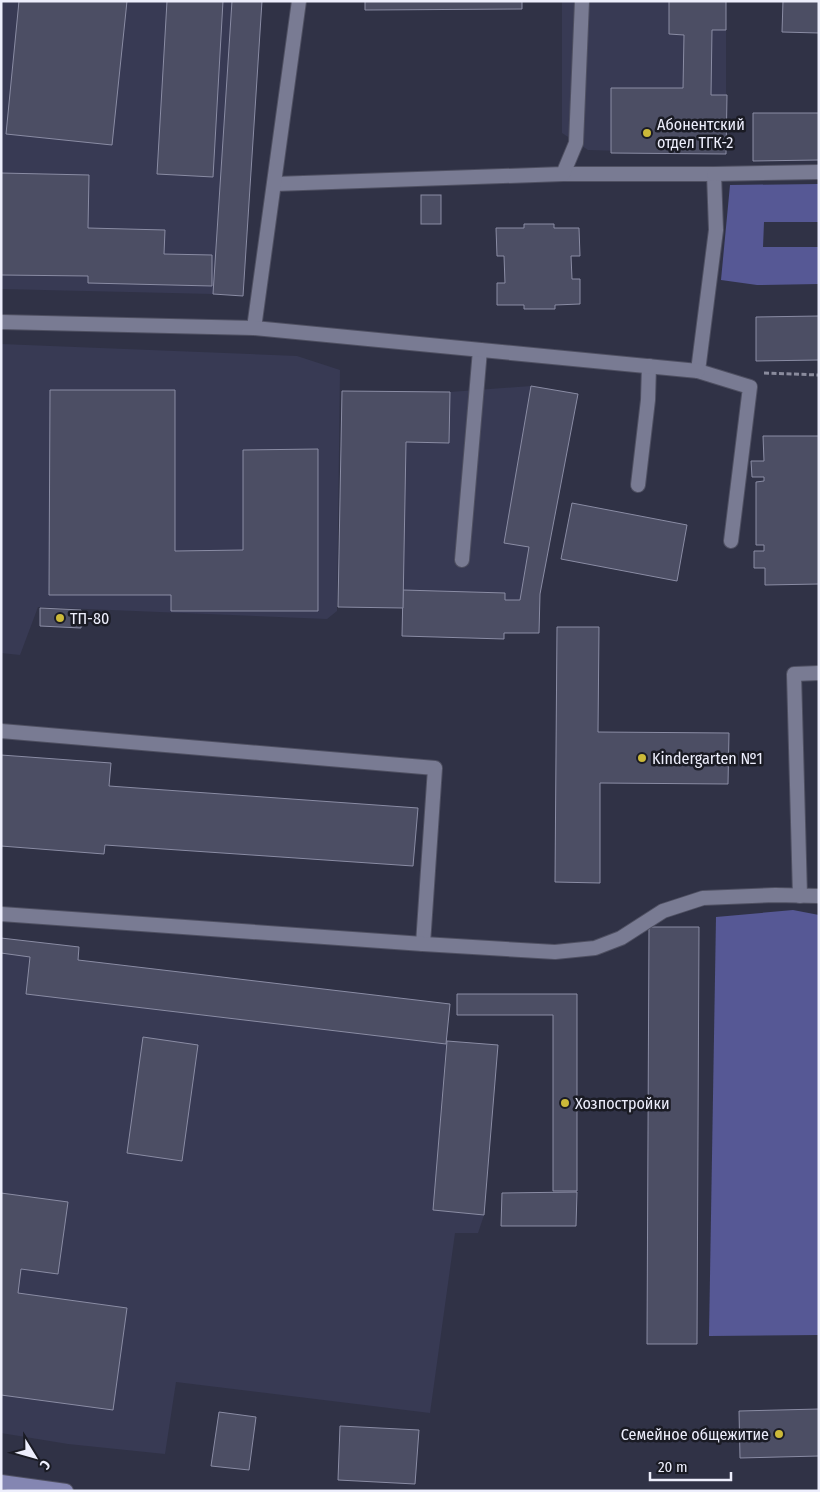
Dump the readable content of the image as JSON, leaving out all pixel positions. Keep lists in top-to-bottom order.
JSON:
{
  "places": [
    "Абонентский отдел ТГК-2",
    "ТП-80",
    "Kindergarten №1",
    "Хозпостройки",
    "Семейное общежитие"
  ],
  "scale_bar": "20 m",
  "north": "bottom right"
}
